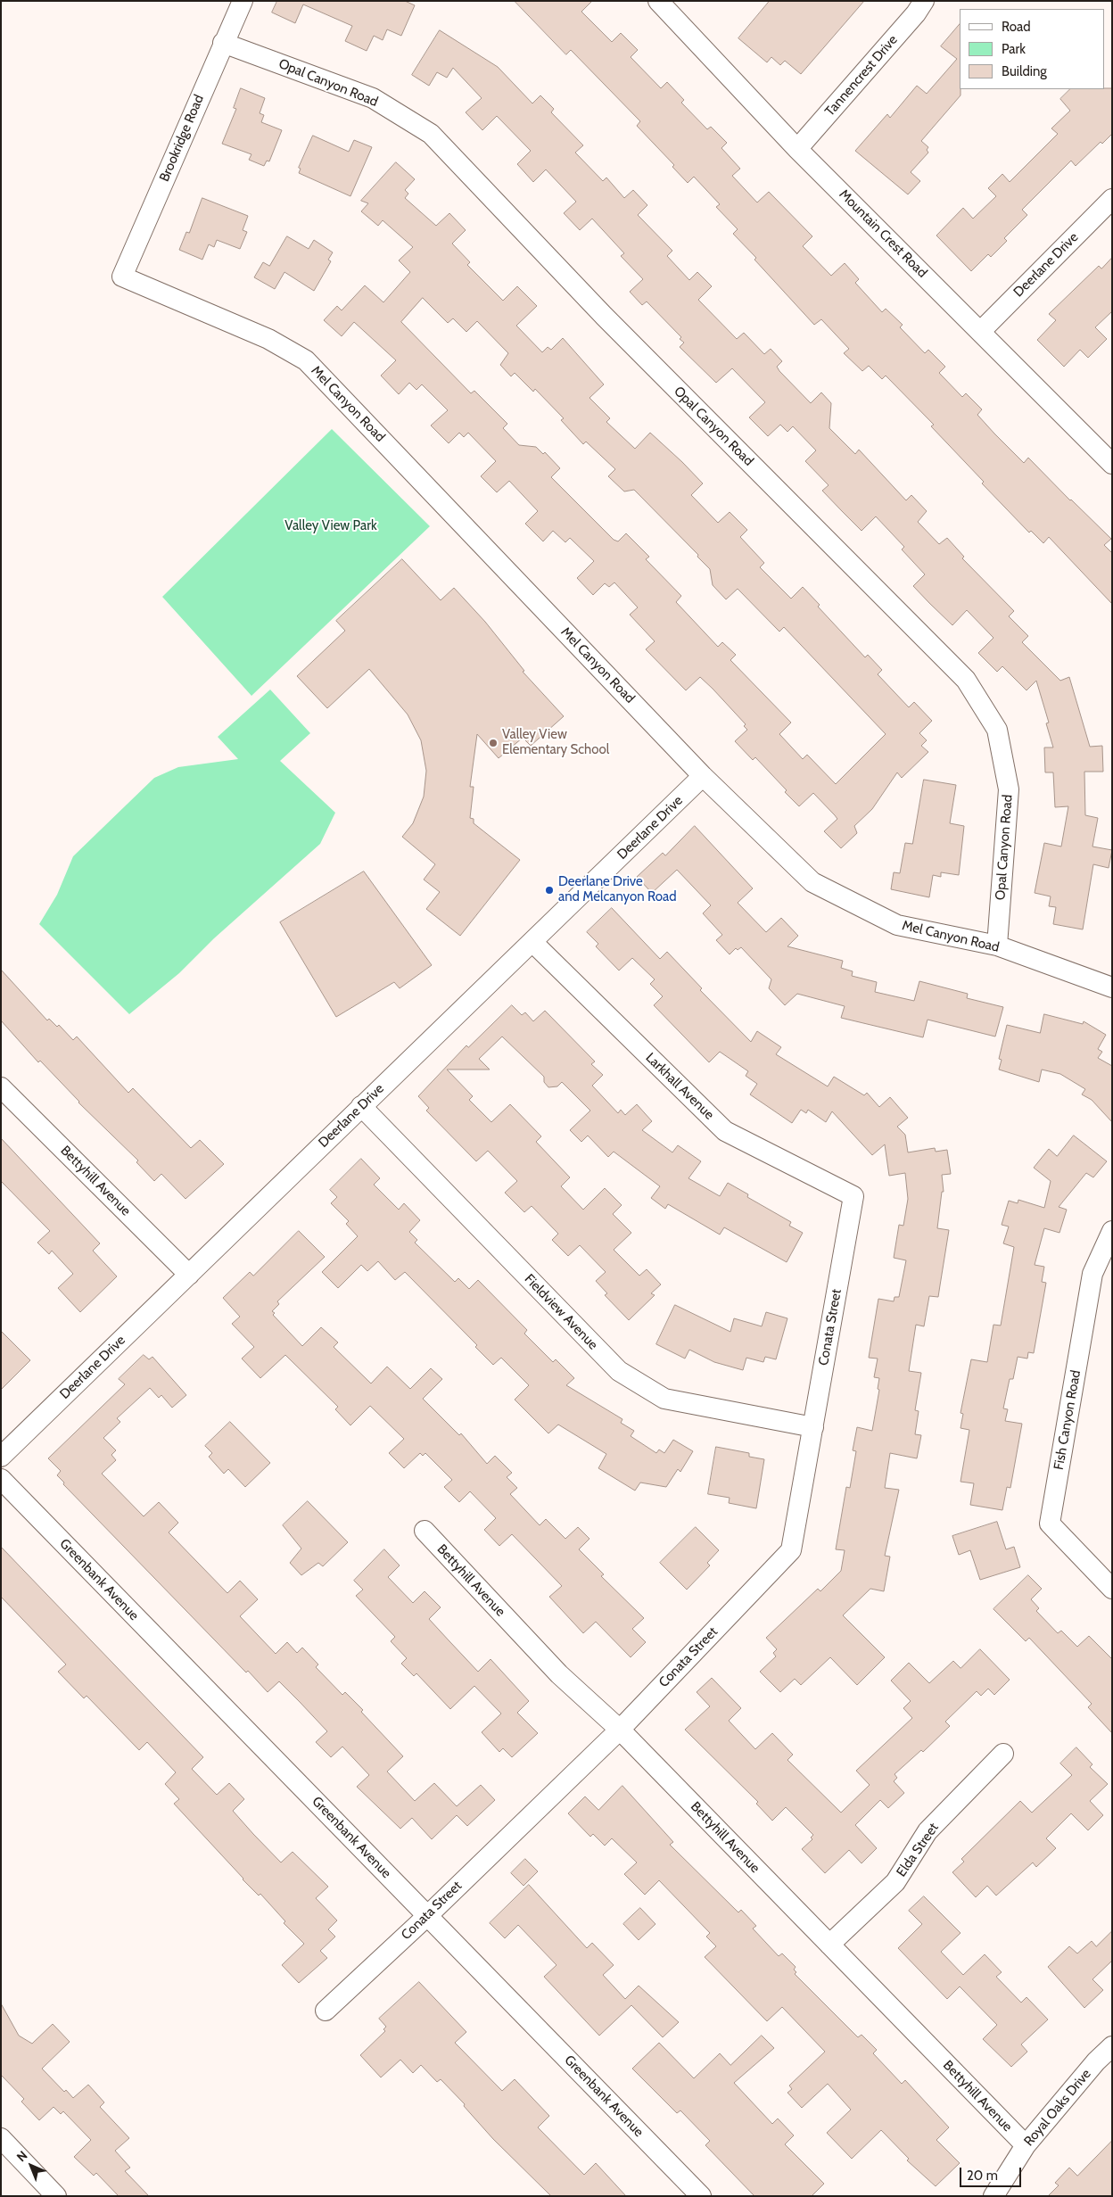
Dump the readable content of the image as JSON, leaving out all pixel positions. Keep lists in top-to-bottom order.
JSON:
{
  "streets": {
    "street": [
      "Tannencrest Drive",
      "Opal Canyon Road",
      "Brookridge Road",
      "Mountain Crest Road",
      "Deerlane Drive",
      "Mel Canyon Road",
      "Larkhall Avenue",
      "Bettyhill Avenue",
      "Fieldview Avenue",
      "Conata Street",
      "Fish Canyon Road",
      "Greenbank Avenue",
      "Elda Street",
      "Royal Oaks Drive"
    ]
  },
  "crossings": [
    ["Tannencrest Drive", "Mountain Crest Road"],
    ["Opal Canyon Road", "Brookridge Road"],
    ["Opal Canyon Road", "Mel Canyon Road"],
    ["Brookridge Road", "Mel Canyon Road"],
    ["Mountain Crest Road", "Deerlane Drive"],
    ["Deerlane Drive", "Mel Canyon Road"],
    ["Deerlane Drive", "Larkhall Avenue"],
    ["Deerlane Drive", "Bettyhill Avenue"],
    ["Deerlane Drive", "Fieldview Avenue"],
    ["Larkhall Avenue", "Conata Street"],
    ["Bettyhill Avenue", "Conata Street"],
    ["Bettyhill Avenue", "Elda Street"],
    ["Bettyhill Avenue", "Royal Oaks Drive"],
    ["Fieldview Avenue", "Conata Street"],
    ["Conata Street", "Greenbank Avenue"]
  ],
  "parks": ["Valley View Park"],
  "places": ["Valley View Elementary School", "Deerlane Drive and Melcanyon Road"],
  "legend": ["Road", "Park", "Building"],
  "scale_bar": "20 m",
  "north": "top left"
}
